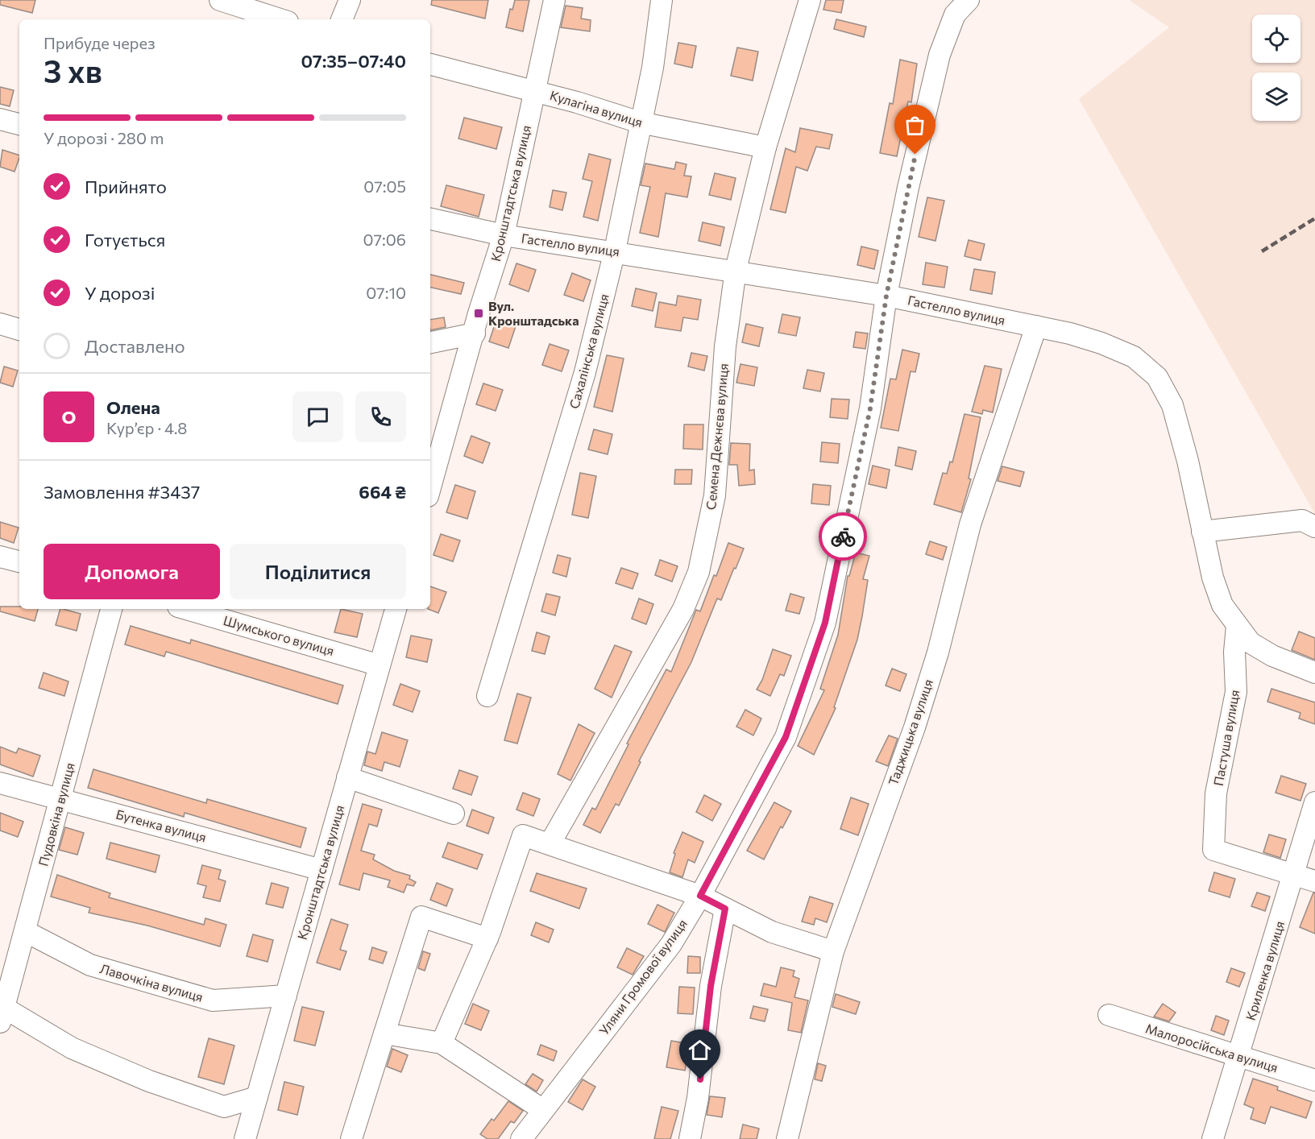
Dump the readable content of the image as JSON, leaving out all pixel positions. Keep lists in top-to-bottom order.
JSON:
{
  "streets": {
    "street": [
      "Кулагіна вулиця",
      "Кронштадтська вулиця",
      "Гастелло вулиця",
      "Сахалінська вулиця",
      "Семена Дежнєва вулиця",
      "Шумського вулиця",
      "Таджицька вулиця",
      "Пастуша вулиця",
      "Пудовкіна вулиця",
      "Бутенка вулиця",
      "Криленка вулиця",
      "Уляни Громової вулиця",
      "Лавочкіна вулиця",
      "Малоросійська вулиця"
    ]
  },
  "crossings": [
    ["Кулагіна вулиця", "Кронштадтська вулиця"],
    ["Кулагіна вулиця", "Сахалінська вулиця"],
    ["Кулагіна вулиця", "Семена Дежнєва вулиця"],
    ["Кронштадтська вулиця", "Гастелло вулиця"],
    ["Кронштадтська вулиця", "Шумського вулиця"],
    ["Кронштадтська вулиця", "Бутенка вулиця"],
    ["Кронштадтська вулиця", "Лавочкіна вулиця"],
    ["Гастелло вулиця", "Сахалінська вулиця"],
    ["Гастелло вулиця", "Семена Дежнєва вулиця"],
    ["Гастелло вулиця", "Таджицька вулиця"],
    ["Гастелло вулиця", "Пастуша вулиця"],
    ["Гастелло вулиця", "Уляни Громової вулиця"],
    ["Пастуша вулиця", "Криленка вулиця"],
    ["Пудовкіна вулиця", "Бутенка вулиця"],
    ["Пудовкіна вулиця", "Лавочкіна вулиця"],
    ["Криленка вулиця", "Малоросійська вулиця"]
  ],
  "places": {
    "transit": ["Вул. Кронштадська"]
  },
  "page": {
    "heading": ["3 хв", "Прибуде через", "07:35–07:40"],
    "panel": [
      "Олена",
      "Кур’єр · 4.8",
      "Замовлення #3437",
      "664 ₴"
    ],
    "bar": "У дорозі · 280 m",
    "list": [
      ["Прийнято", "07:05"],
      ["Готується", "07:06"],
      ["У дорозі", "07:10"],
      "Доставлено"
    ],
    "round": "О",
    "buttons": ["Допомога", "Поділитися"]
  }
}
